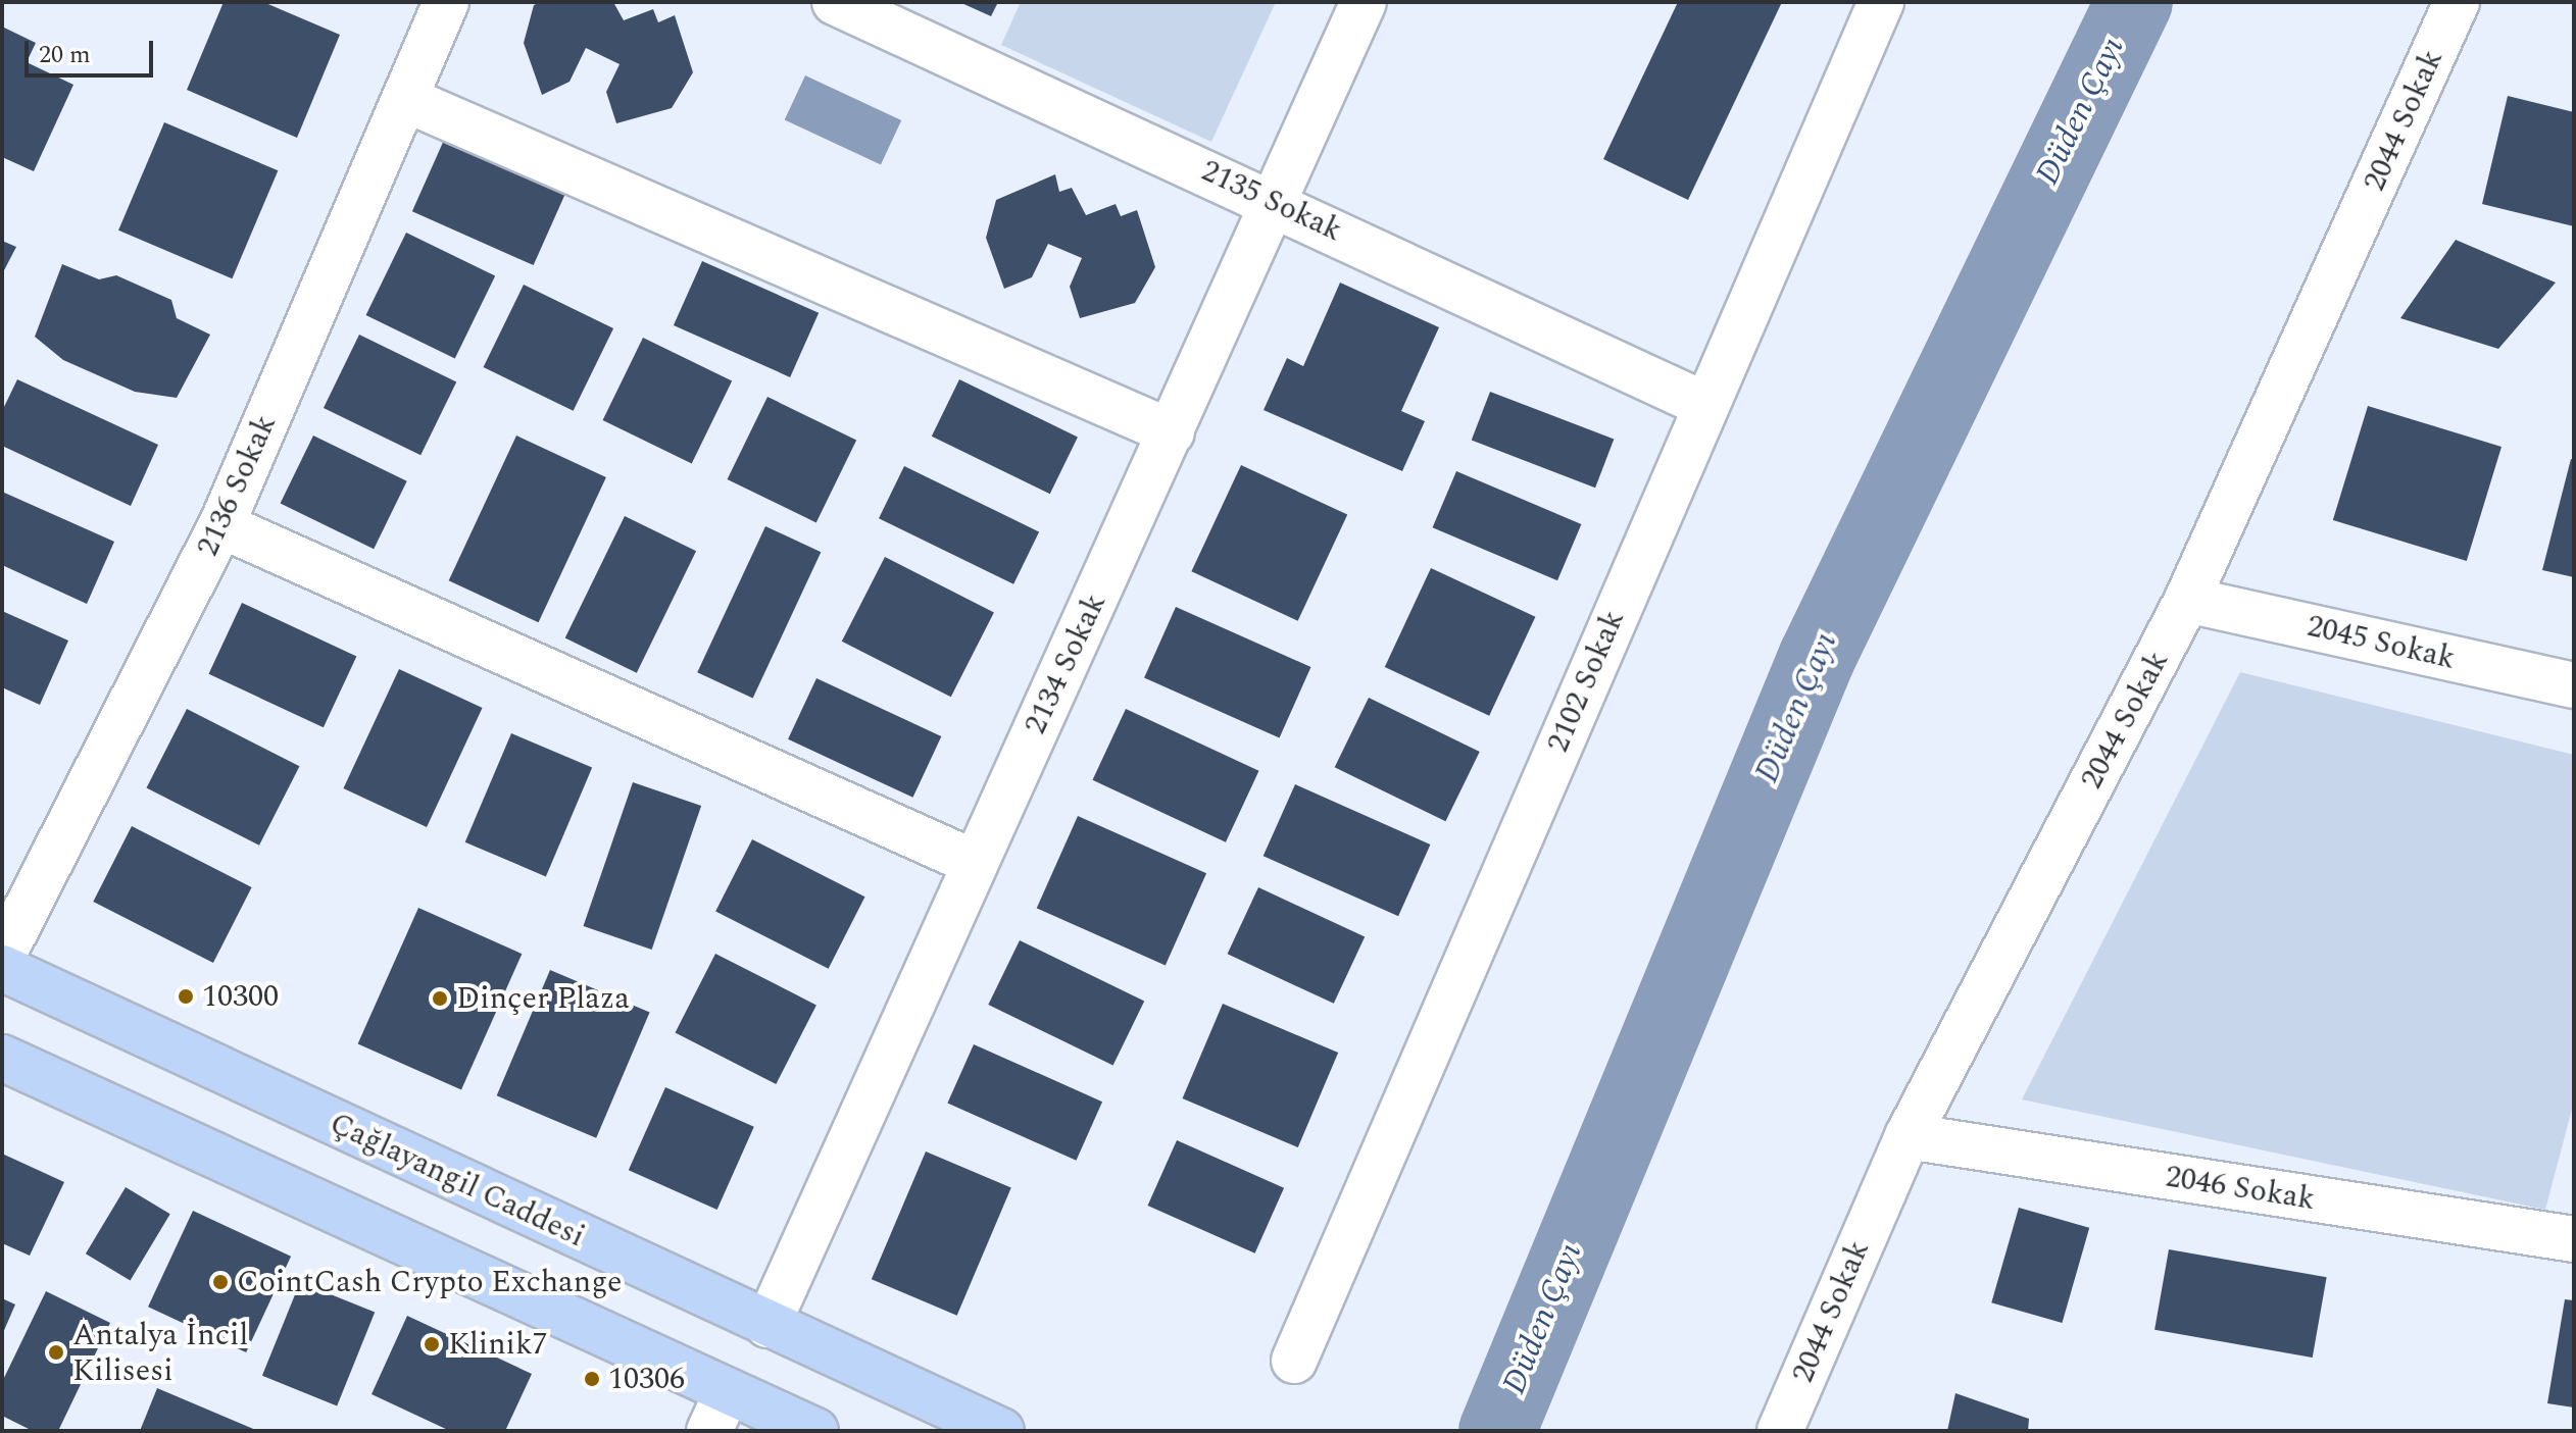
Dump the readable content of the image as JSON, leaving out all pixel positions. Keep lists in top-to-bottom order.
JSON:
{
  "streets": {
    "main road": ["Çağlayangil Caddesi"],
    "street": [
      "2044 Sokak",
      "2135 Sokak",
      "2136 Sokak",
      "2045 Sokak",
      "2134 Sokak",
      "2102 Sokak",
      "2046 Sokak"
    ]
  },
  "crossings": [
    ["2044 Sokak", "2045 Sokak"],
    ["2044 Sokak", "2046 Sokak"],
    ["2135 Sokak", "2134 Sokak"],
    ["2135 Sokak", "2102 Sokak"],
    ["2134 Sokak", "Çağlayangil Caddesi"]
  ],
  "water": ["Düden Çayı"],
  "places": [
    "10300",
    "Dinçer Plaza",
    "CointCash Crypto Exchange",
    "Klinik7",
    "Antalya İncil Kilisesi",
    "10306"
  ],
  "scale_bar": "20 m"
}
